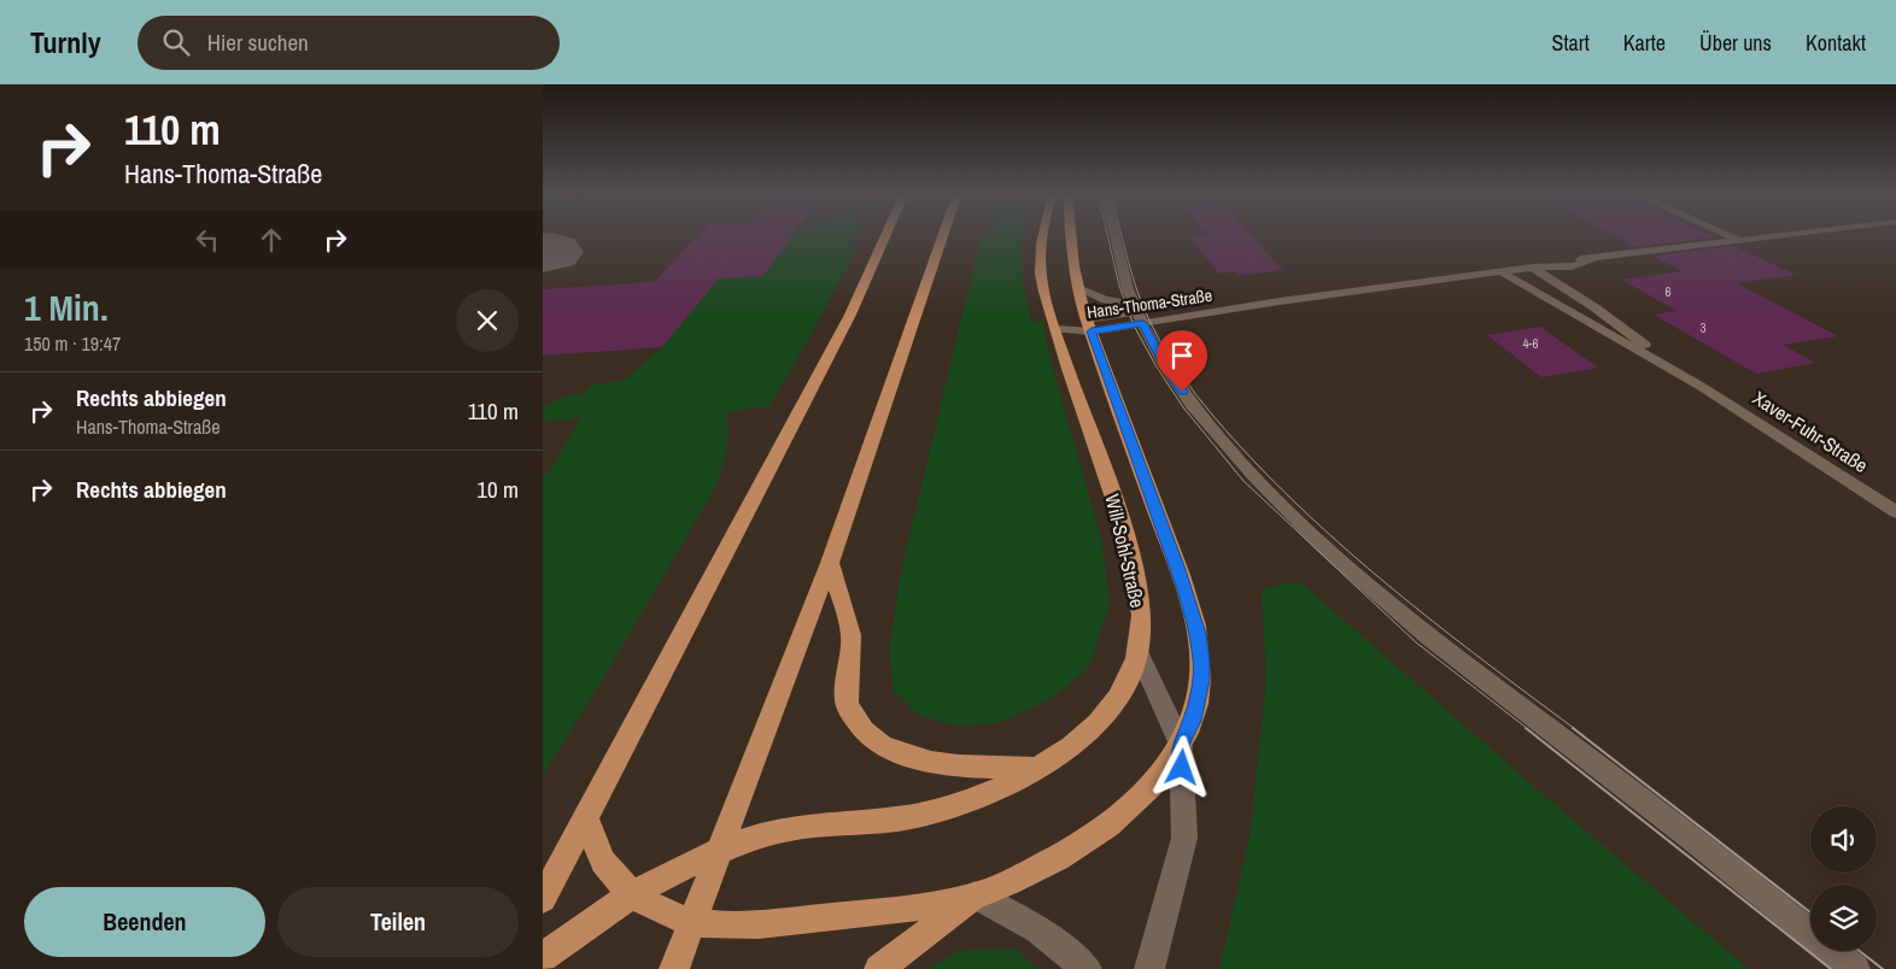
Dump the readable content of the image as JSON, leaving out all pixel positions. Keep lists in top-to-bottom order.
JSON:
{
  "streets": {
    "main road": ["Will-Sohl-Straße"],
    "street": ["Hans-Thoma-Straße", "Xaver-Fuhr-Straße"]
  },
  "crossings": [
    ["Hans-Thoma-Straße", "Xaver-Fuhr-Straße"],
    ["Hans-Thoma-Straße", "Will-Sohl-Straße"]
  ],
  "house_numbers": ["6", "3", "4-6"],
  "page": {
    "header": "Turnly",
    "search": "Hier suchen",
    "nav": [
      "Start",
      "Karte",
      "Über uns",
      "Kontakt"
    ],
    "turn": ["110 m", "Hans-Thoma-Straße"],
    "heading": ["1 Min.", "150 m · 19:47"],
    "list": [
      {
        "name": "Rechts abbiegen",
        "note": "Hans-Thoma-Straße",
        "value": "110 m"
      },
      {
        "name": "Rechts abbiegen",
        "value": "10 m"
      }
    ],
    "buttons": ["Beenden", "Teilen"]
  }
}
